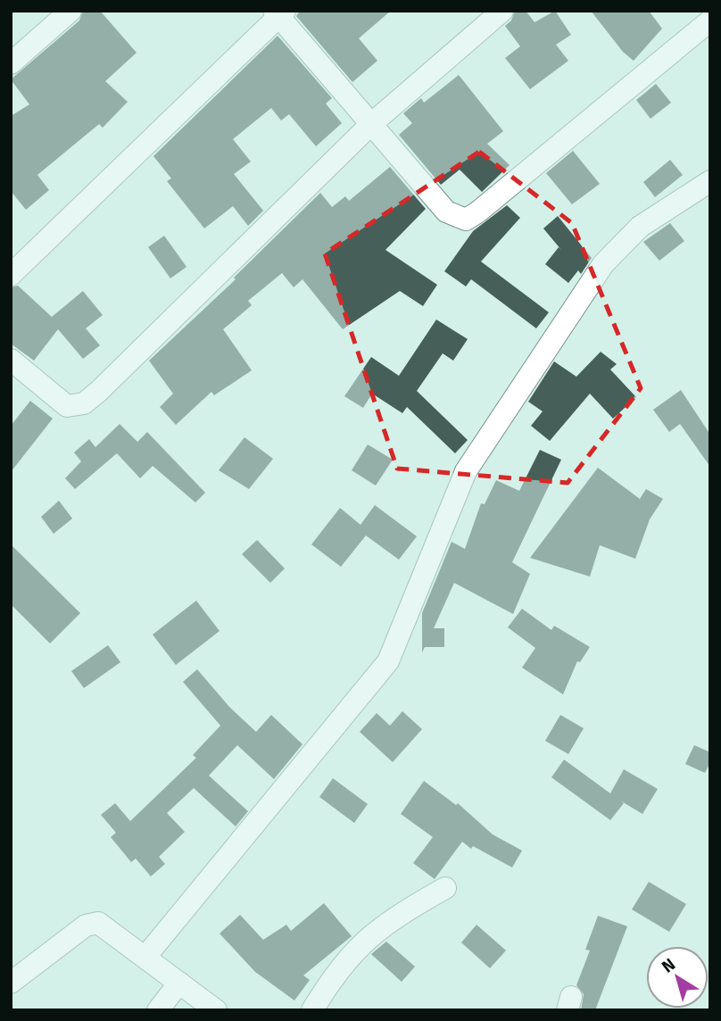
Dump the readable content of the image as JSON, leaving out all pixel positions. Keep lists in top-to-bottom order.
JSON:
{
  "north": "top left"
}
